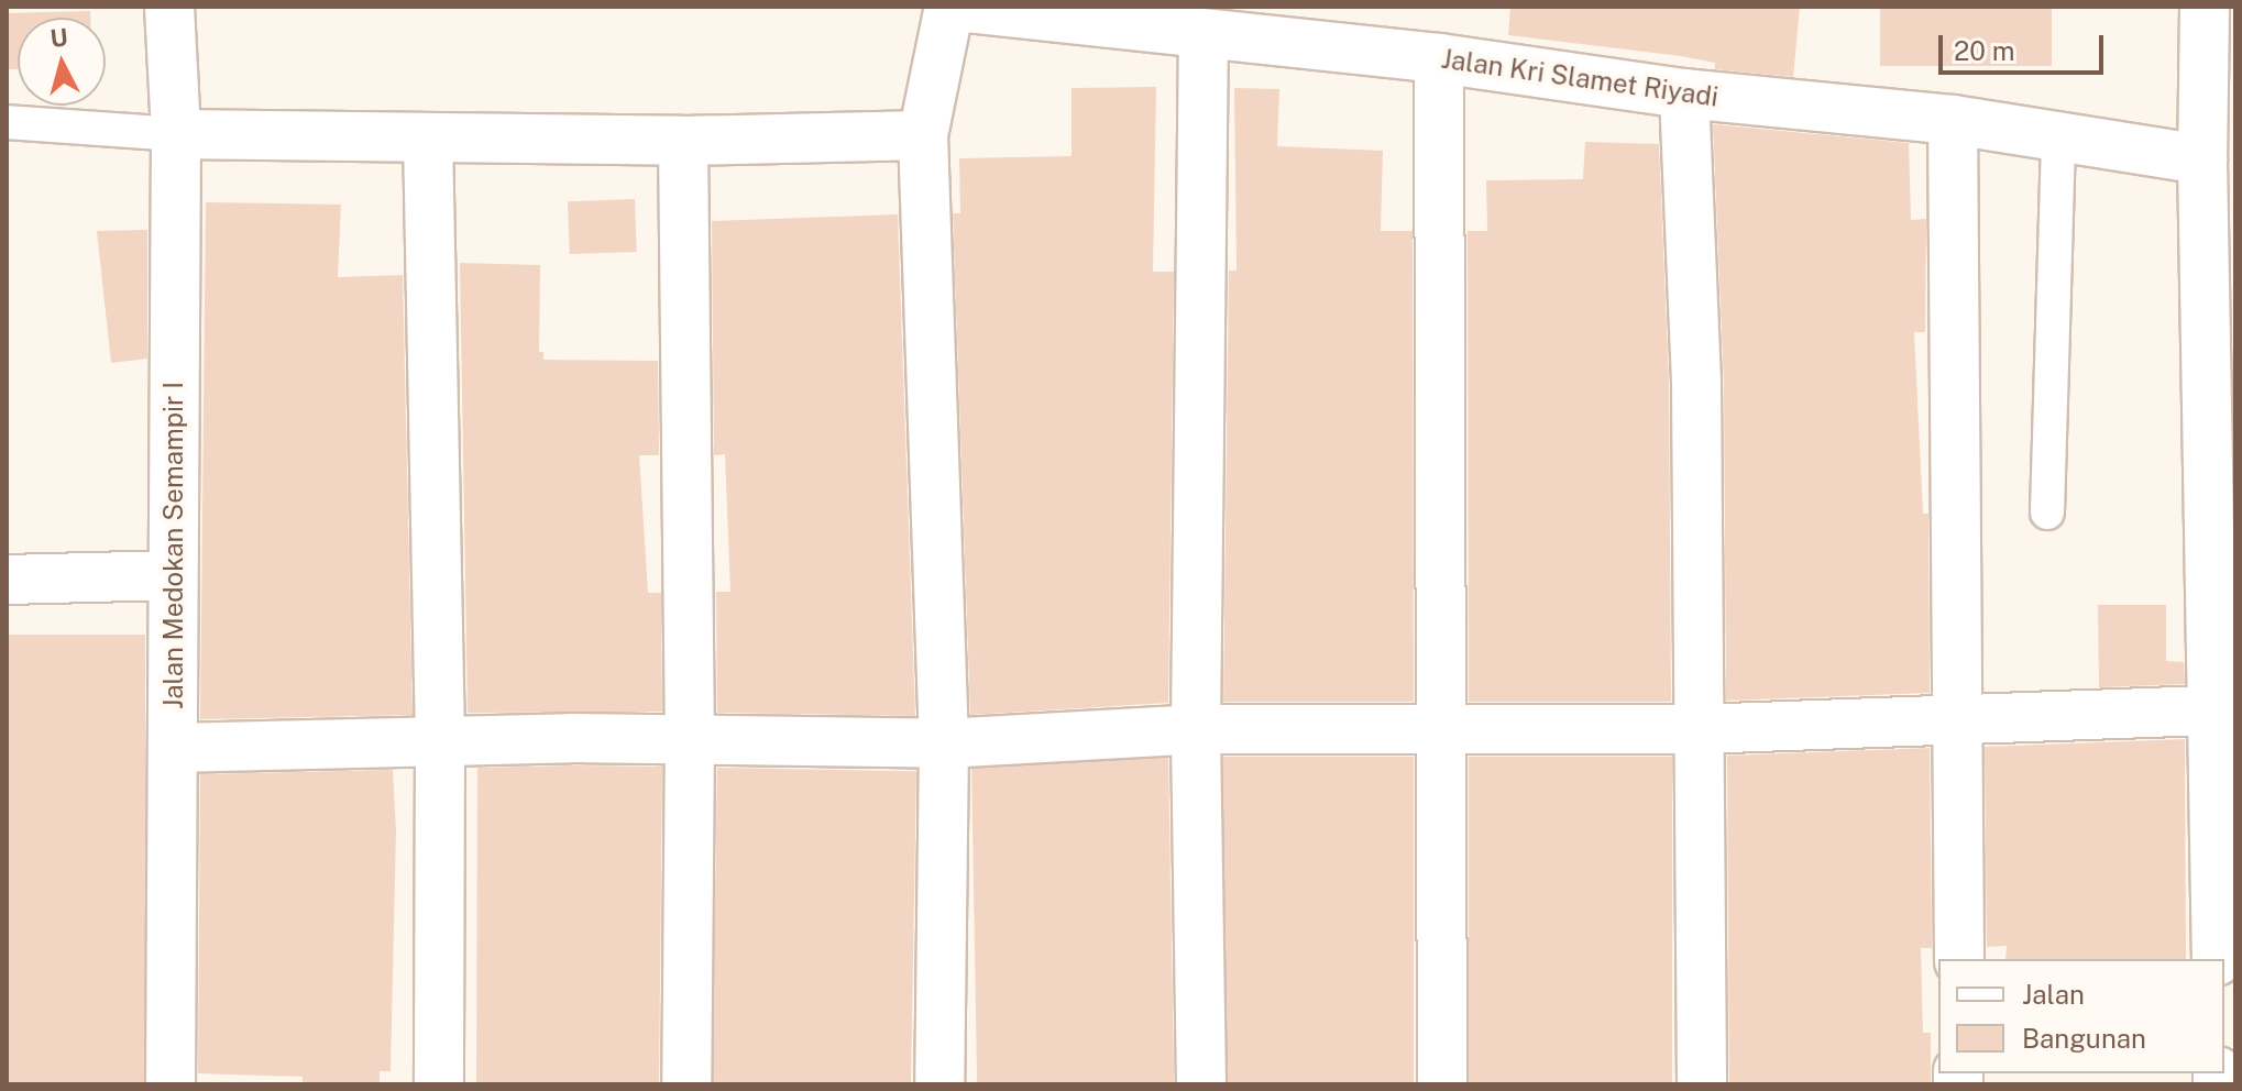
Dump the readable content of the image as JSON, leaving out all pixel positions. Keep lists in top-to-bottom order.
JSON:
{
  "streets": {
    "street": ["Jalan Kri Slamet Riyadi", "Jalan Medokan Semampir I"]
  },
  "legend": ["Jalan", "Bangunan"],
  "scale_bar": "20 m",
  "north": "top"
}
